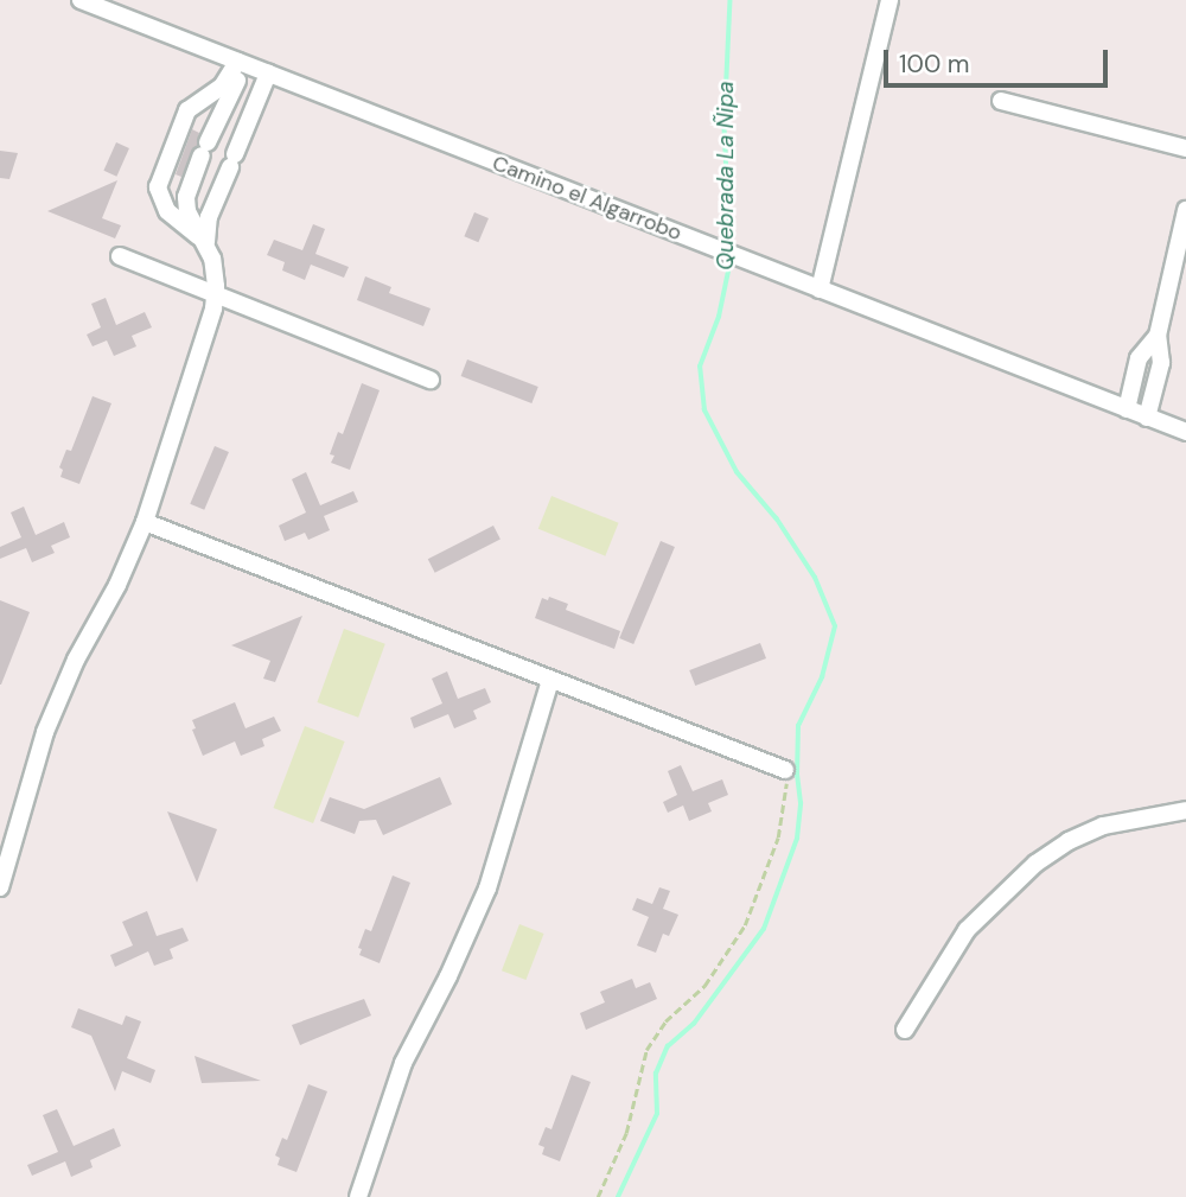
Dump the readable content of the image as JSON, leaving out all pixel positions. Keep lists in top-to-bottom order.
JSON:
{
  "streets": {
    "street": ["Camino el Algarrobo"]
  },
  "water": ["Quebrada La Ñipa"],
  "scale_bar": "100 m"
}
